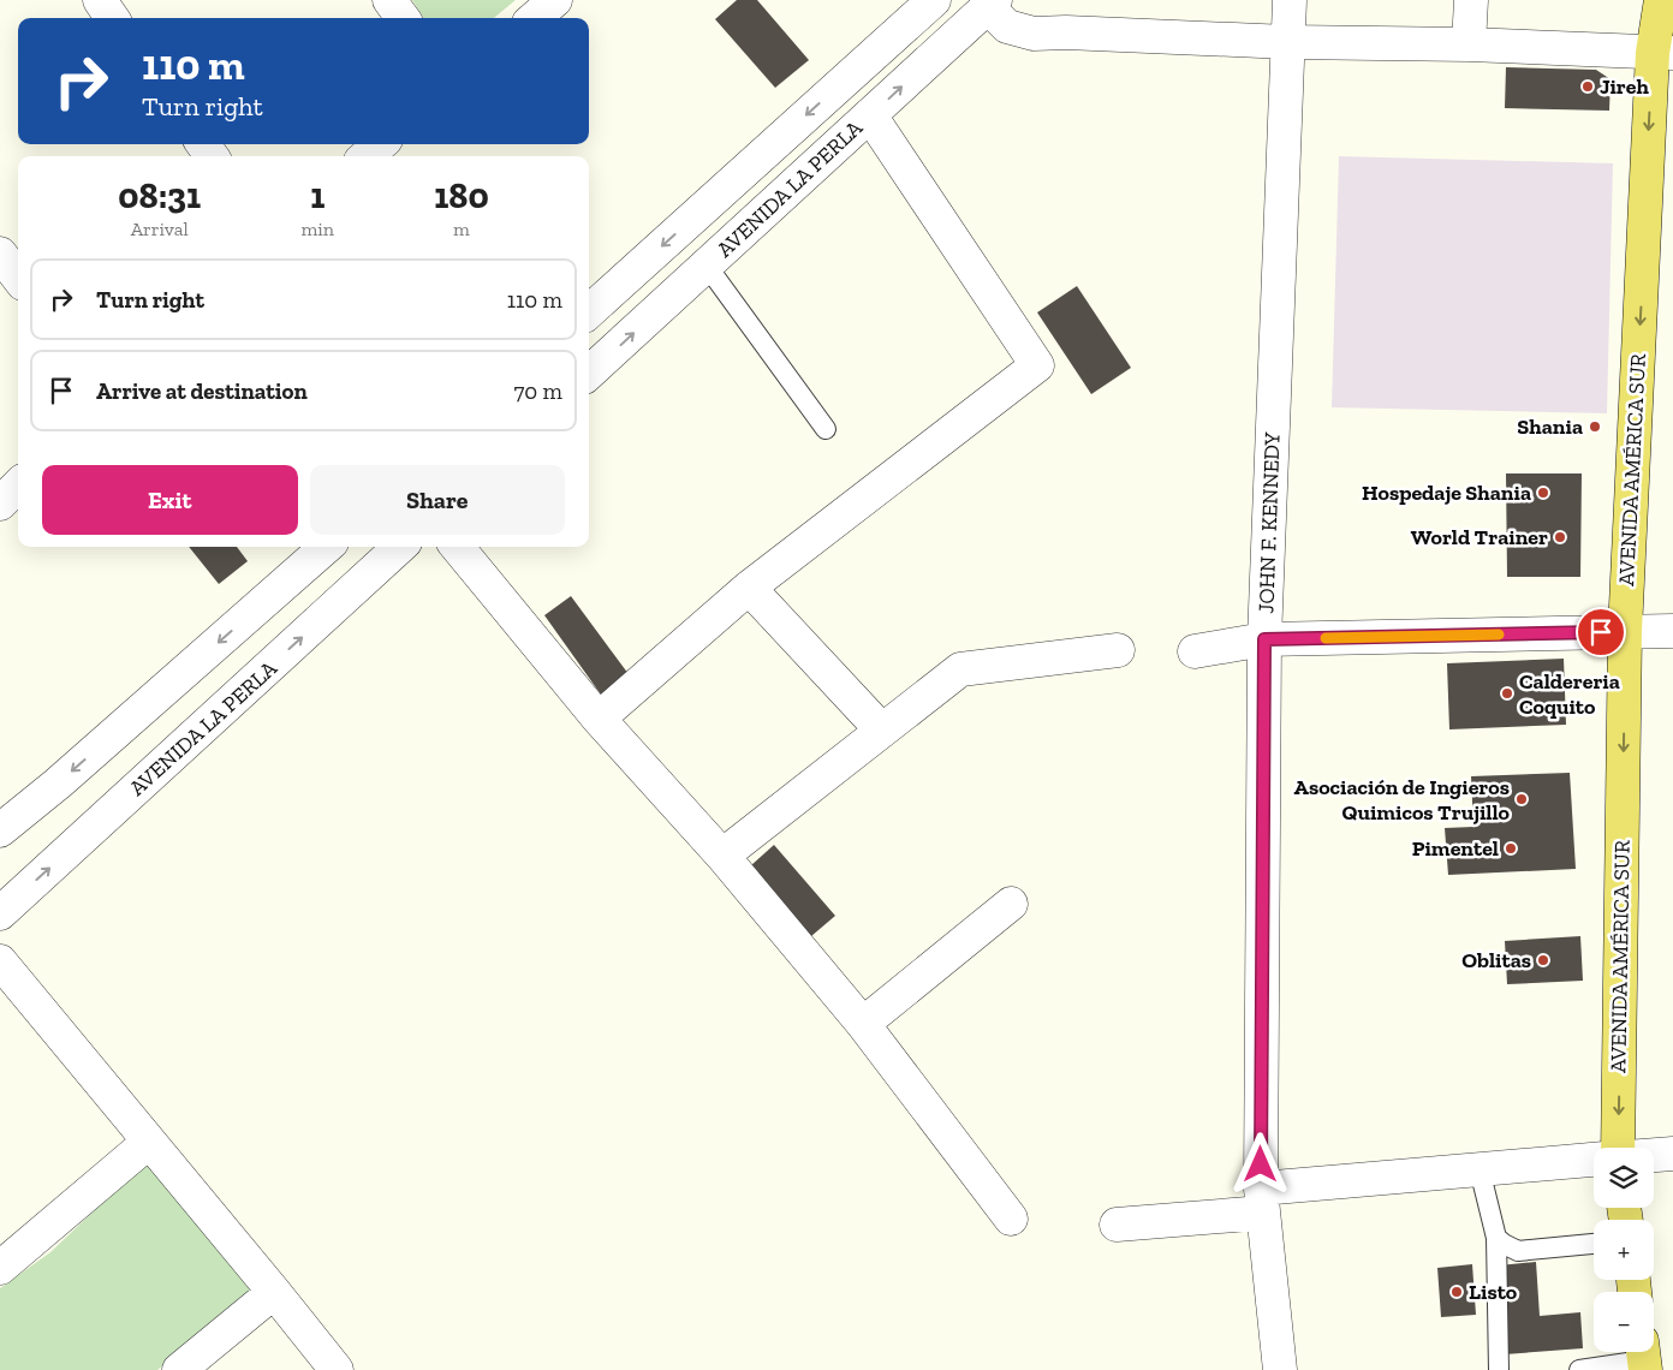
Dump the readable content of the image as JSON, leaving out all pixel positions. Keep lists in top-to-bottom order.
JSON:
{
  "streets": {
    "main road": ["AVENIDA AMÉRICA SUR"],
    "street": ["AVENIDA LA PERLA", "JOHN F. KENNEDY"]
  },
  "one_way": ["AVENIDA AMÉRICA SUR"],
  "places": [
    "Jireh",
    "Shania",
    "Hospedaje Shania",
    "World Trainer",
    "Caldereria Coquito",
    "Asociación de Ingieros Quimicos Trujillo",
    "Pimentel",
    "Oblitas",
    "Listo"
  ],
  "page": {
    "turn": ["110 m", "Turn right"],
    "eta": [
      "08:31",
      "Arrival",
      "1",
      "min",
      "180",
      "m"
    ],
    "list": [
      {
        "name": "Turn right",
        "value": "110 m"
      },
      {
        "name": "Arrive at destination",
        "value": "70 m"
      }
    ],
    "buttons": ["Exit", "Share"],
    "map_buttons": ["+", "−"]
  }
}
